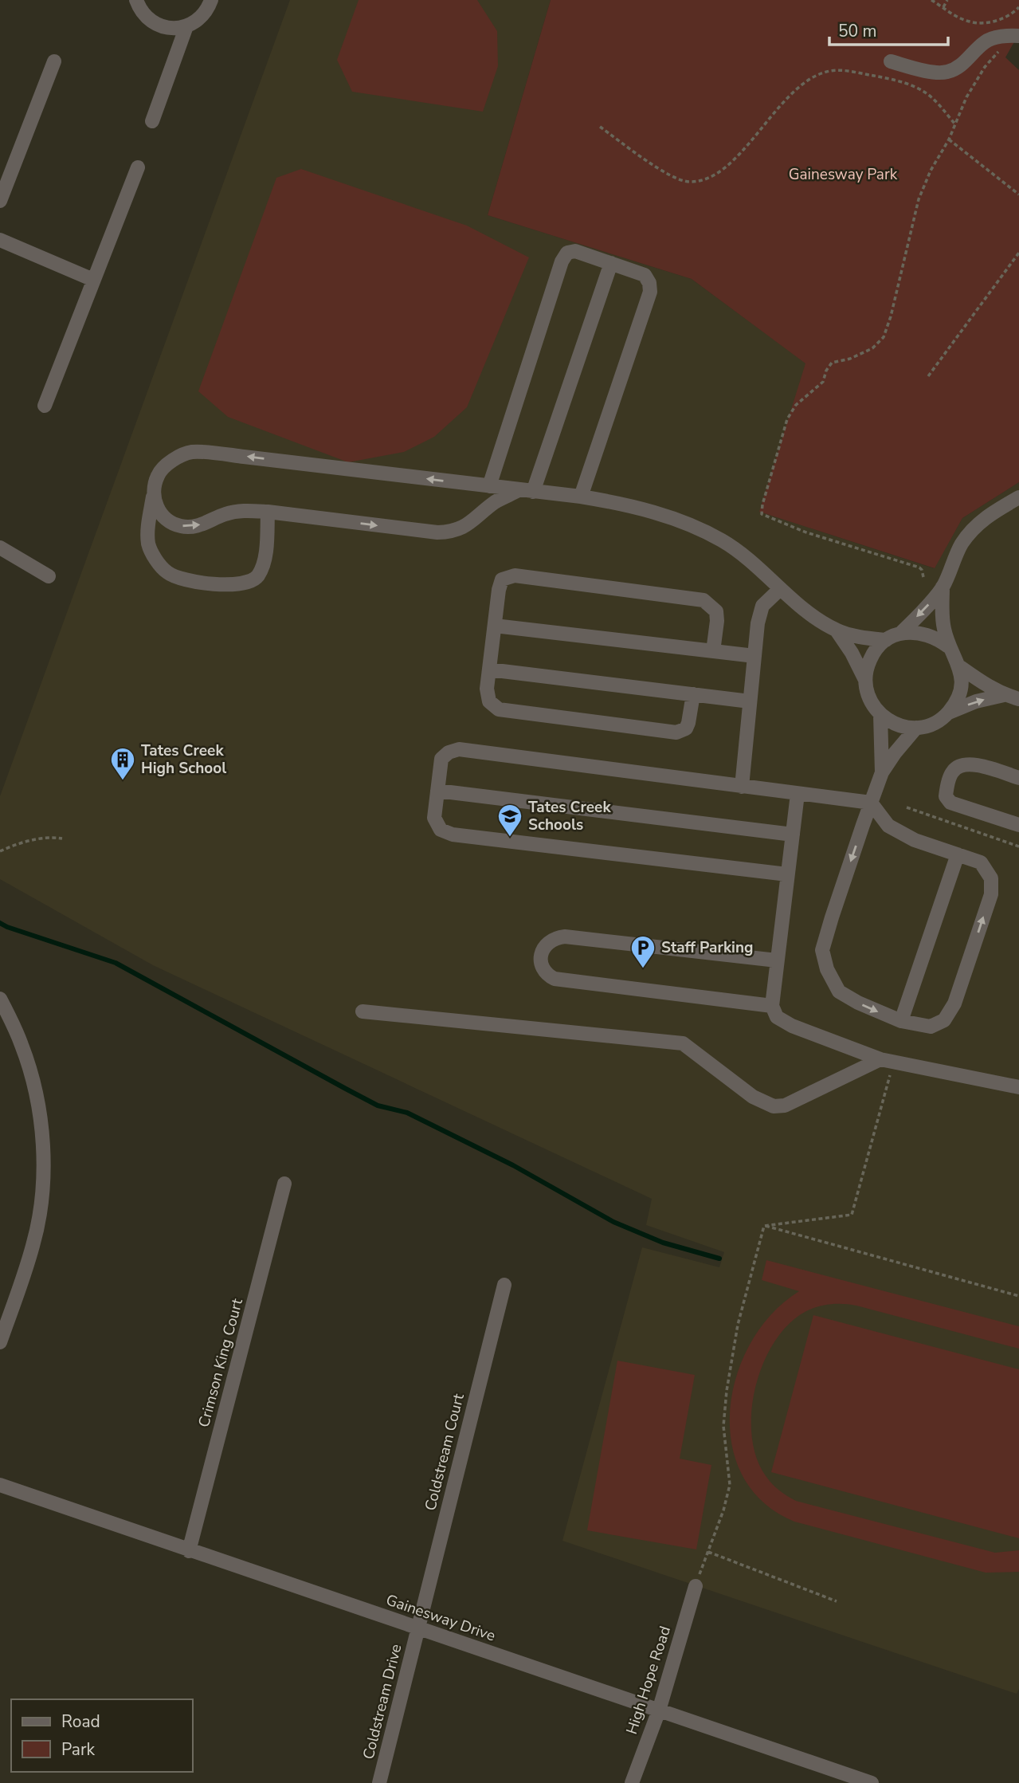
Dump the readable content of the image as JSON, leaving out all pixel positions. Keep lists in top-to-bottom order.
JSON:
{
  "streets": {
    "street": [
      "Crimson King Court",
      "Coldstream Court",
      "Gainesway Drive",
      "High Hope Road",
      "Coldstream Drive"
    ]
  },
  "crossings": [
    ["Crimson King Court", "Gainesway Drive"],
    ["Coldstream Court", "Gainesway Drive"],
    ["Coldstream Court", "Coldstream Drive"],
    ["Gainesway Drive", "High Hope Road"],
    ["Gainesway Drive", "Coldstream Drive"]
  ],
  "parks": ["Gainesway Park"],
  "places": {
    "building": ["Tates Creek High School"],
    "school or university": ["Tates Creek Schools"],
    "parking": ["Staff Parking"]
  },
  "legend": ["Road", "Park"],
  "scale_bar": "50 m"
}
